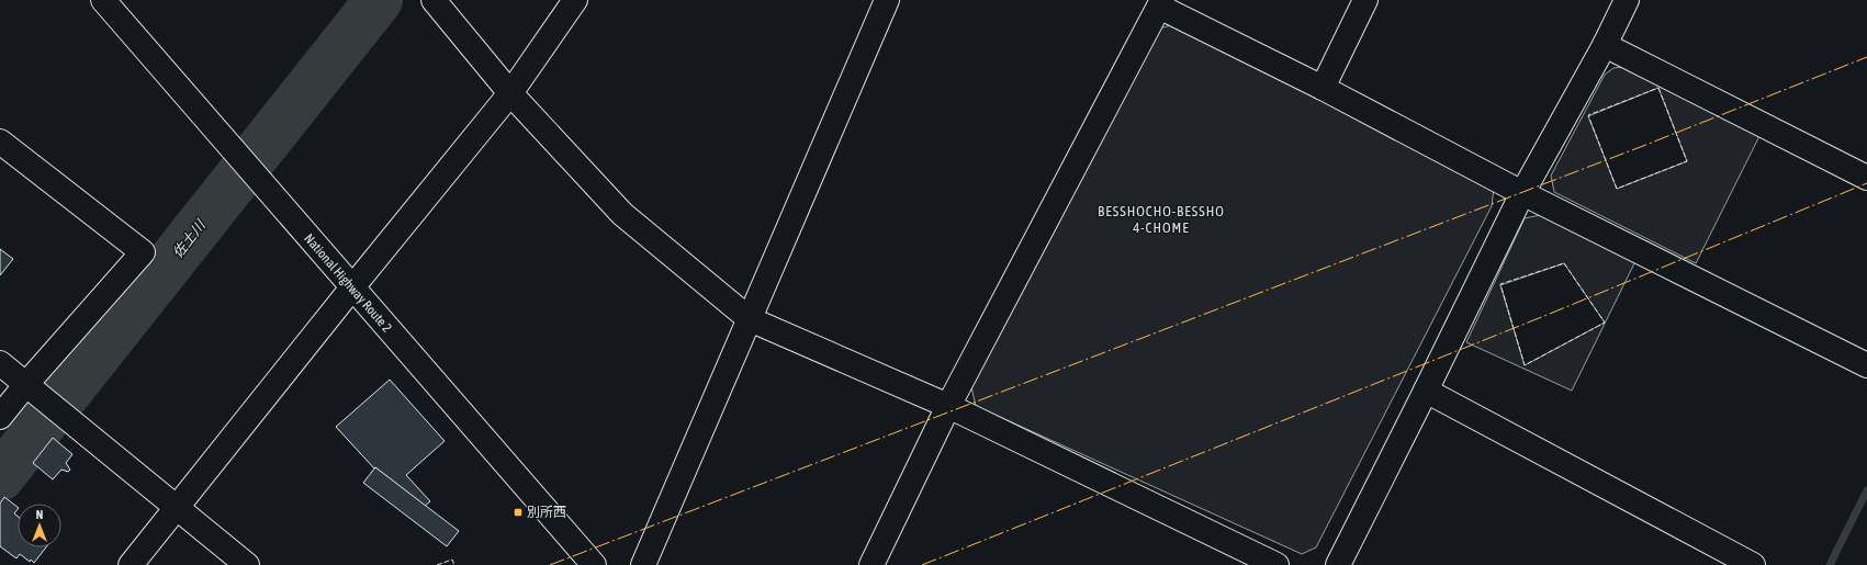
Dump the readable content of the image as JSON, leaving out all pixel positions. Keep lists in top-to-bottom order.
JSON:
{
  "streets": {
    "main road": ["National Highway Route 2"]
  },
  "districts": ["BESSHOCHO-BESSHO 4-CHOME"],
  "water": ["佐土川"],
  "places": {
    "transit": ["別所西"]
  },
  "north": "top"
}
